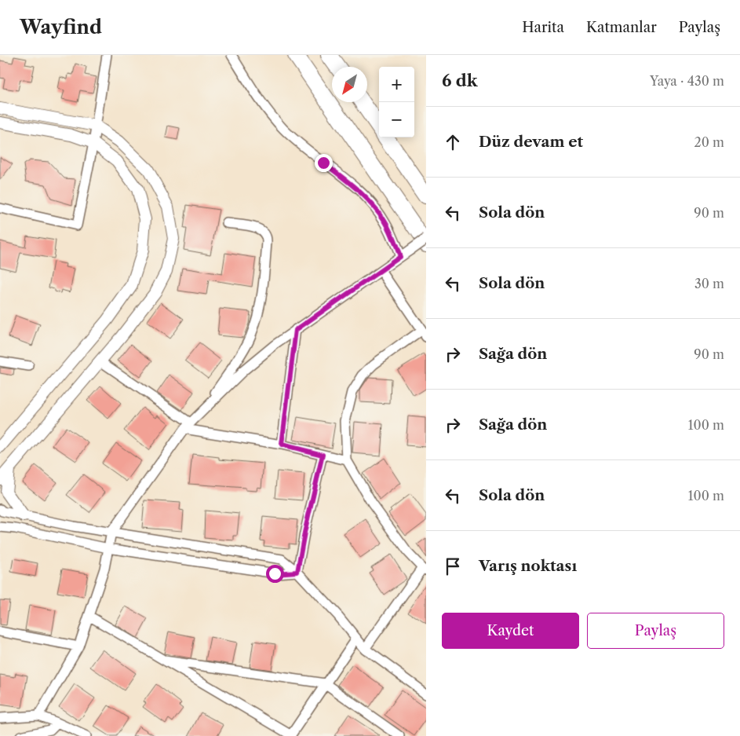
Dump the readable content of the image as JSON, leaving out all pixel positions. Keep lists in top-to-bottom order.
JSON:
{
  "north": "bottom left",
  "page": {
    "header": "Wayfind",
    "nav": ["Harita", "Katmanlar", "Paylaş"],
    "heading": ["6 dk", "Yaya · 430 m"],
    "map_buttons": ["+", "−"],
    "list": [
      ["Düz devam et", "20 m"],
      ["Sola dön", "90 m"],
      ["Sola dön", "30 m"],
      ["Sağa dön", "90 m"],
      ["Sağa dön", "100 m"],
      ["Sola dön", "100 m"],
      "Varış noktası"
    ],
    "buttons": ["Kaydet", "Paylaş"]
  }
}
